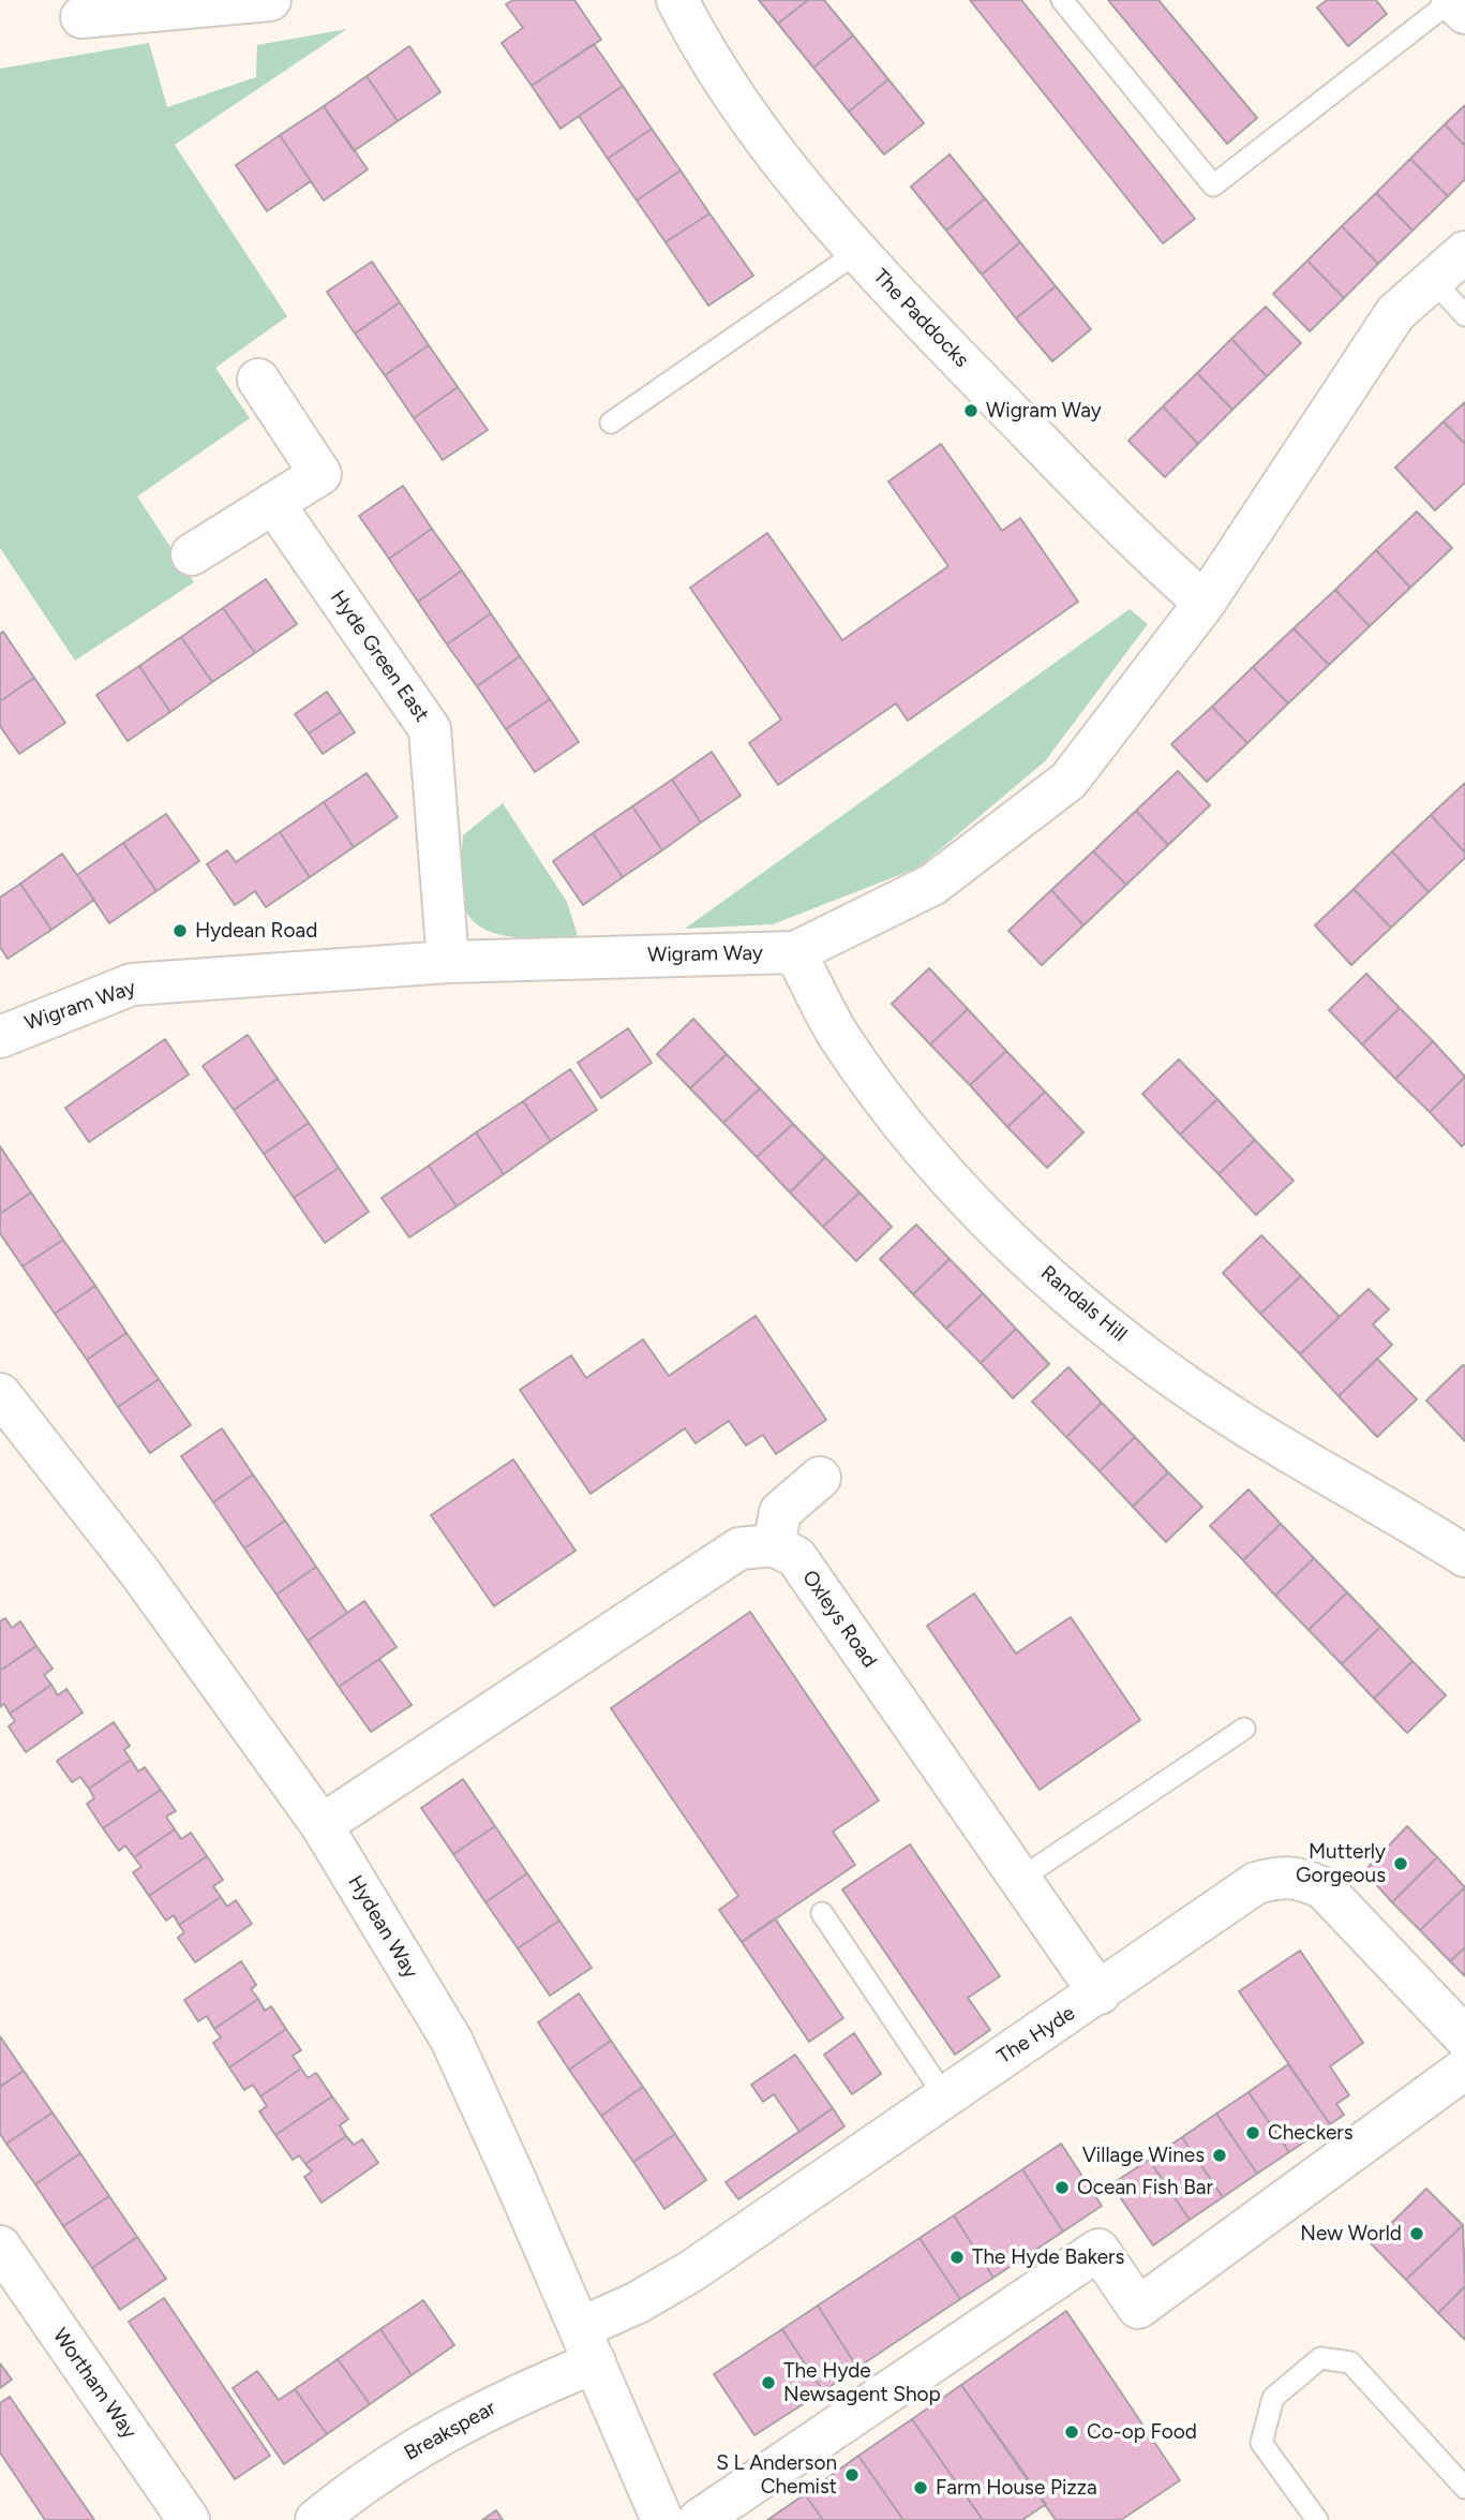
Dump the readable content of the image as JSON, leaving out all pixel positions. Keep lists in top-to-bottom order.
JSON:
{
  "streets": {
    "street": [
      "The Paddocks",
      "Hyde Green East",
      "Wigram Way",
      "Randals Hill",
      "Oxleys Road",
      "Hydean Way",
      "The Hyde",
      "Wortham Way",
      "Breakspear"
    ]
  },
  "crossings": [
    ["The Paddocks", "Wigram Way"],
    ["Hyde Green East", "Wigram Way"],
    ["Wigram Way", "Randals Hill"],
    ["Oxleys Road", "The Hyde"],
    ["Hydean Way", "The Hyde"],
    ["Hydean Way", "Breakspear"],
    ["The Hyde", "Breakspear"]
  ],
  "places": [
    "Wigram Way",
    "Hydean Road",
    "Mutterly Gorgeous",
    "Checkers",
    "Village Wines",
    "Ocean Fish Bar",
    "New World",
    "The Hyde Bakers",
    "The Hyde Newsagent Shop",
    "Co-op Food",
    "S L Anderson Chemist",
    "Farm House Pizza"
  ]
}
